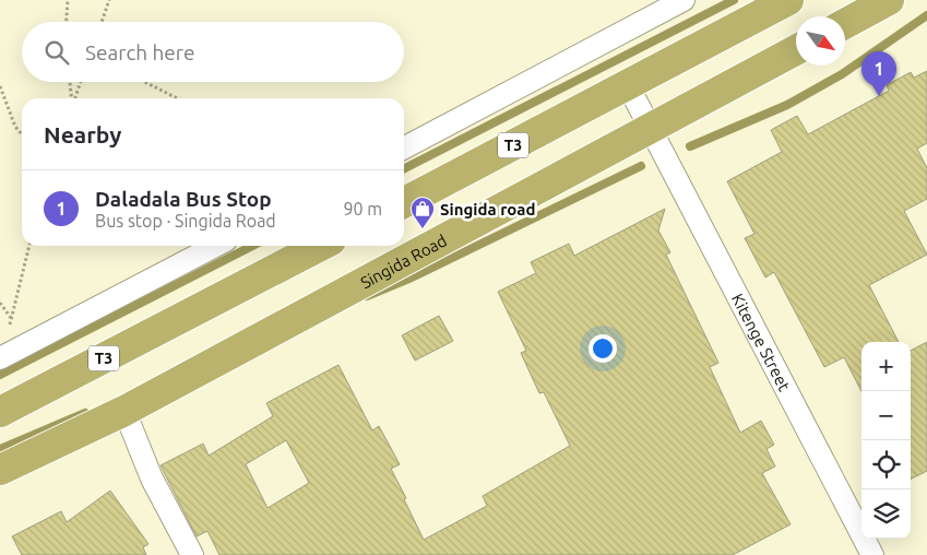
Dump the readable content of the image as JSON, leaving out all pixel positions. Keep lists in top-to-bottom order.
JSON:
{
  "streets": {
    "highway": ["T3", "Singida Road"],
    "street": ["Kitenge Street"]
  },
  "crossings": [
    ["T3", "Kitenge Street"],
    ["Singida Road", "Kitenge Street"]
  ],
  "places": {
    "shop": ["Singida road"]
  },
  "north": "bottom right",
  "page": {
    "search": "Search here",
    "pins": "1",
    "heading": "Nearby",
    "list": [
      {
        "mark": "1",
        "name": "Daladala Bus Stop",
        "note": "Bus stop · Singida Road",
        "value": "90 m"
      }
    ],
    "map_buttons": ["+", "−"]
  }
}
